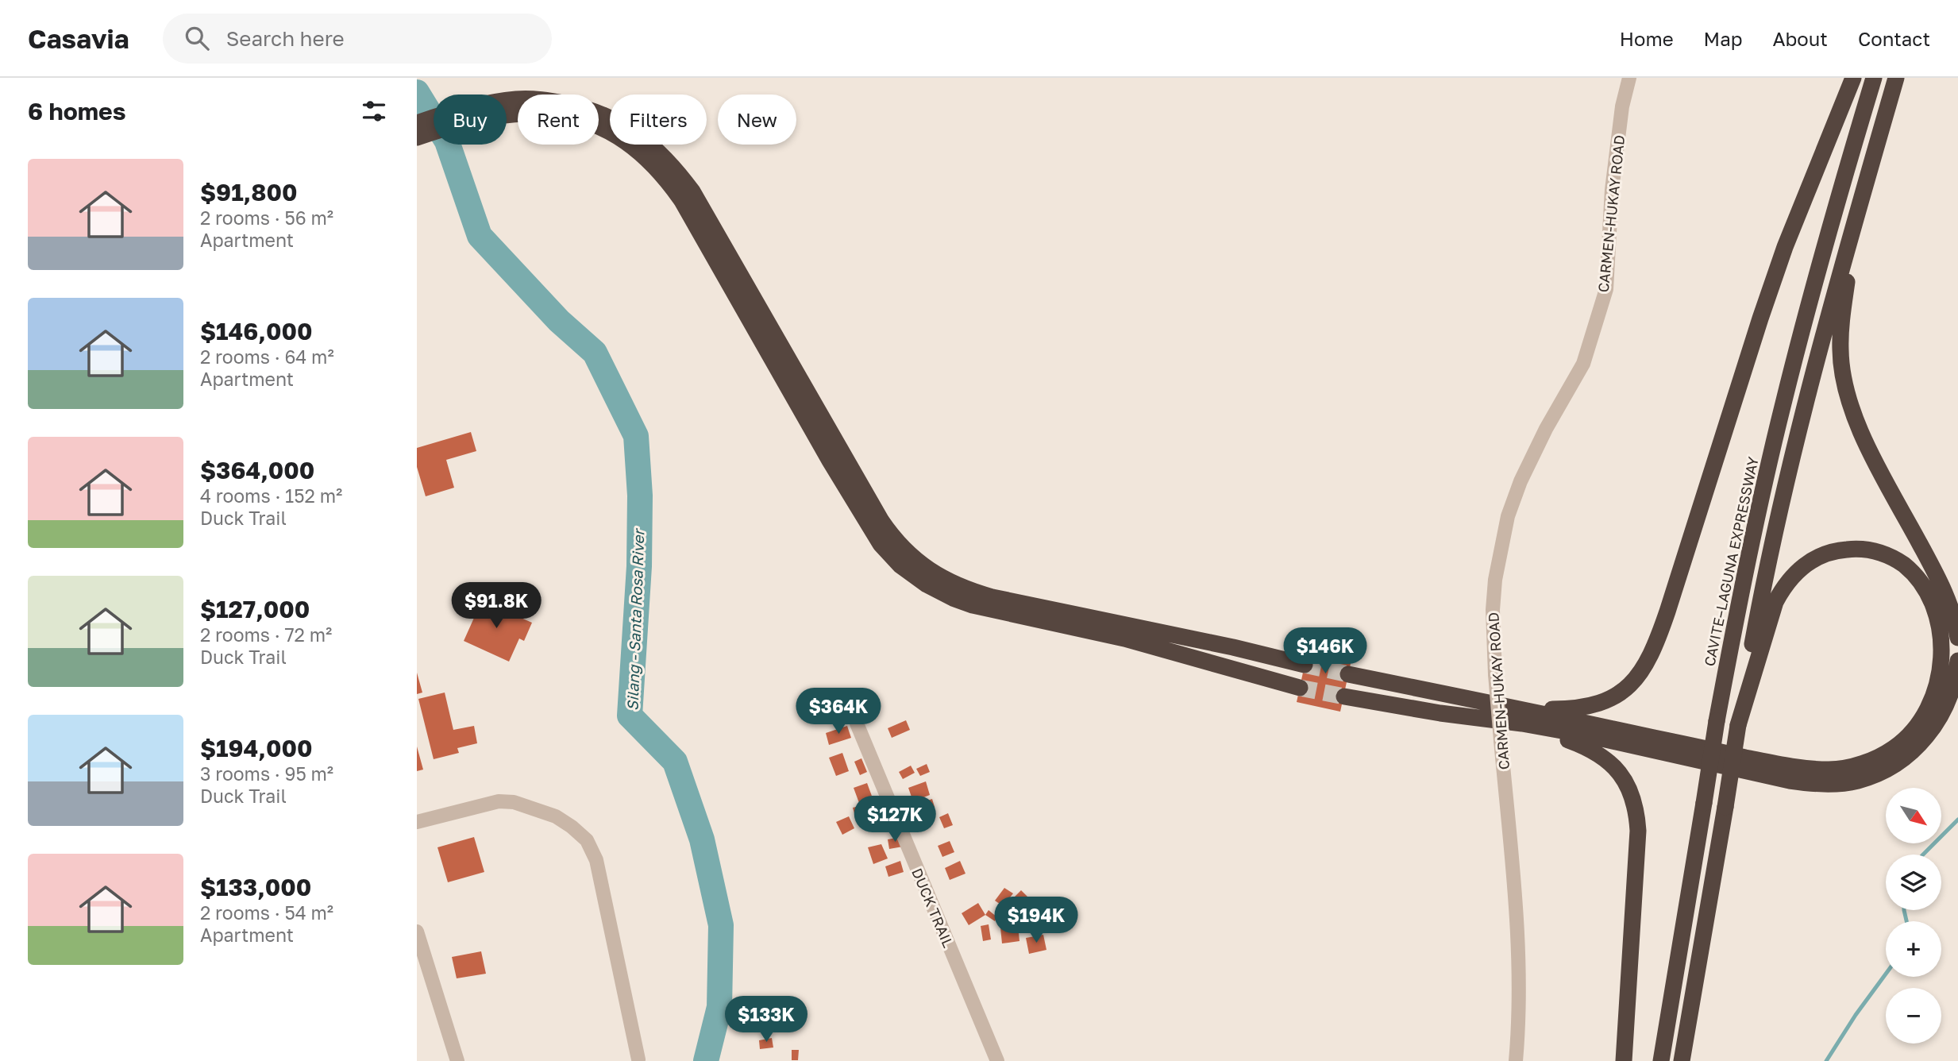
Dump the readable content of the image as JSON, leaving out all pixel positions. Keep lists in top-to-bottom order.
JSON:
{
  "streets": {
    "highway": ["CAVITE–LAGUNA EXPRESSWAY"],
    "street": ["CARMEN-HUKAY ROAD", "DUCK TRAIL"]
  },
  "water": ["Silang - Santa Rosa River"],
  "north": "bottom right",
  "page": {
    "header": "Casavia",
    "search": "Search here",
    "nav": [
      "Home",
      "Map",
      "About",
      "Contact"
    ],
    "heading": "6 homes",
    "chip": [
      "Buy",
      "Rent",
      "Filters",
      "New"
    ],
    "list": [
      {
        "name": "$91,800",
        "note": "2 rooms · 56 m² · Apartment"
      },
      {
        "name": "$146,000",
        "note": "2 rooms · 64 m² · Apartment"
      },
      {
        "name": "$364,000",
        "note": "4 rooms · 152 m² · Duck Trail"
      },
      {
        "name": "$127,000",
        "note": "2 rooms · 72 m² · Duck Trail"
      },
      {
        "name": "$194,000",
        "note": "3 rooms · 95 m² · Duck Trail"
      },
      {
        "name": "$133,000",
        "note": "2 rooms · 54 m² · Apartment"
      }
    ],
    "price": [
      "$91.8K",
      "$146K",
      "$364K",
      "$127K",
      "$194K",
      "$133K"
    ],
    "map_buttons": ["+", "−"]
  }
}
